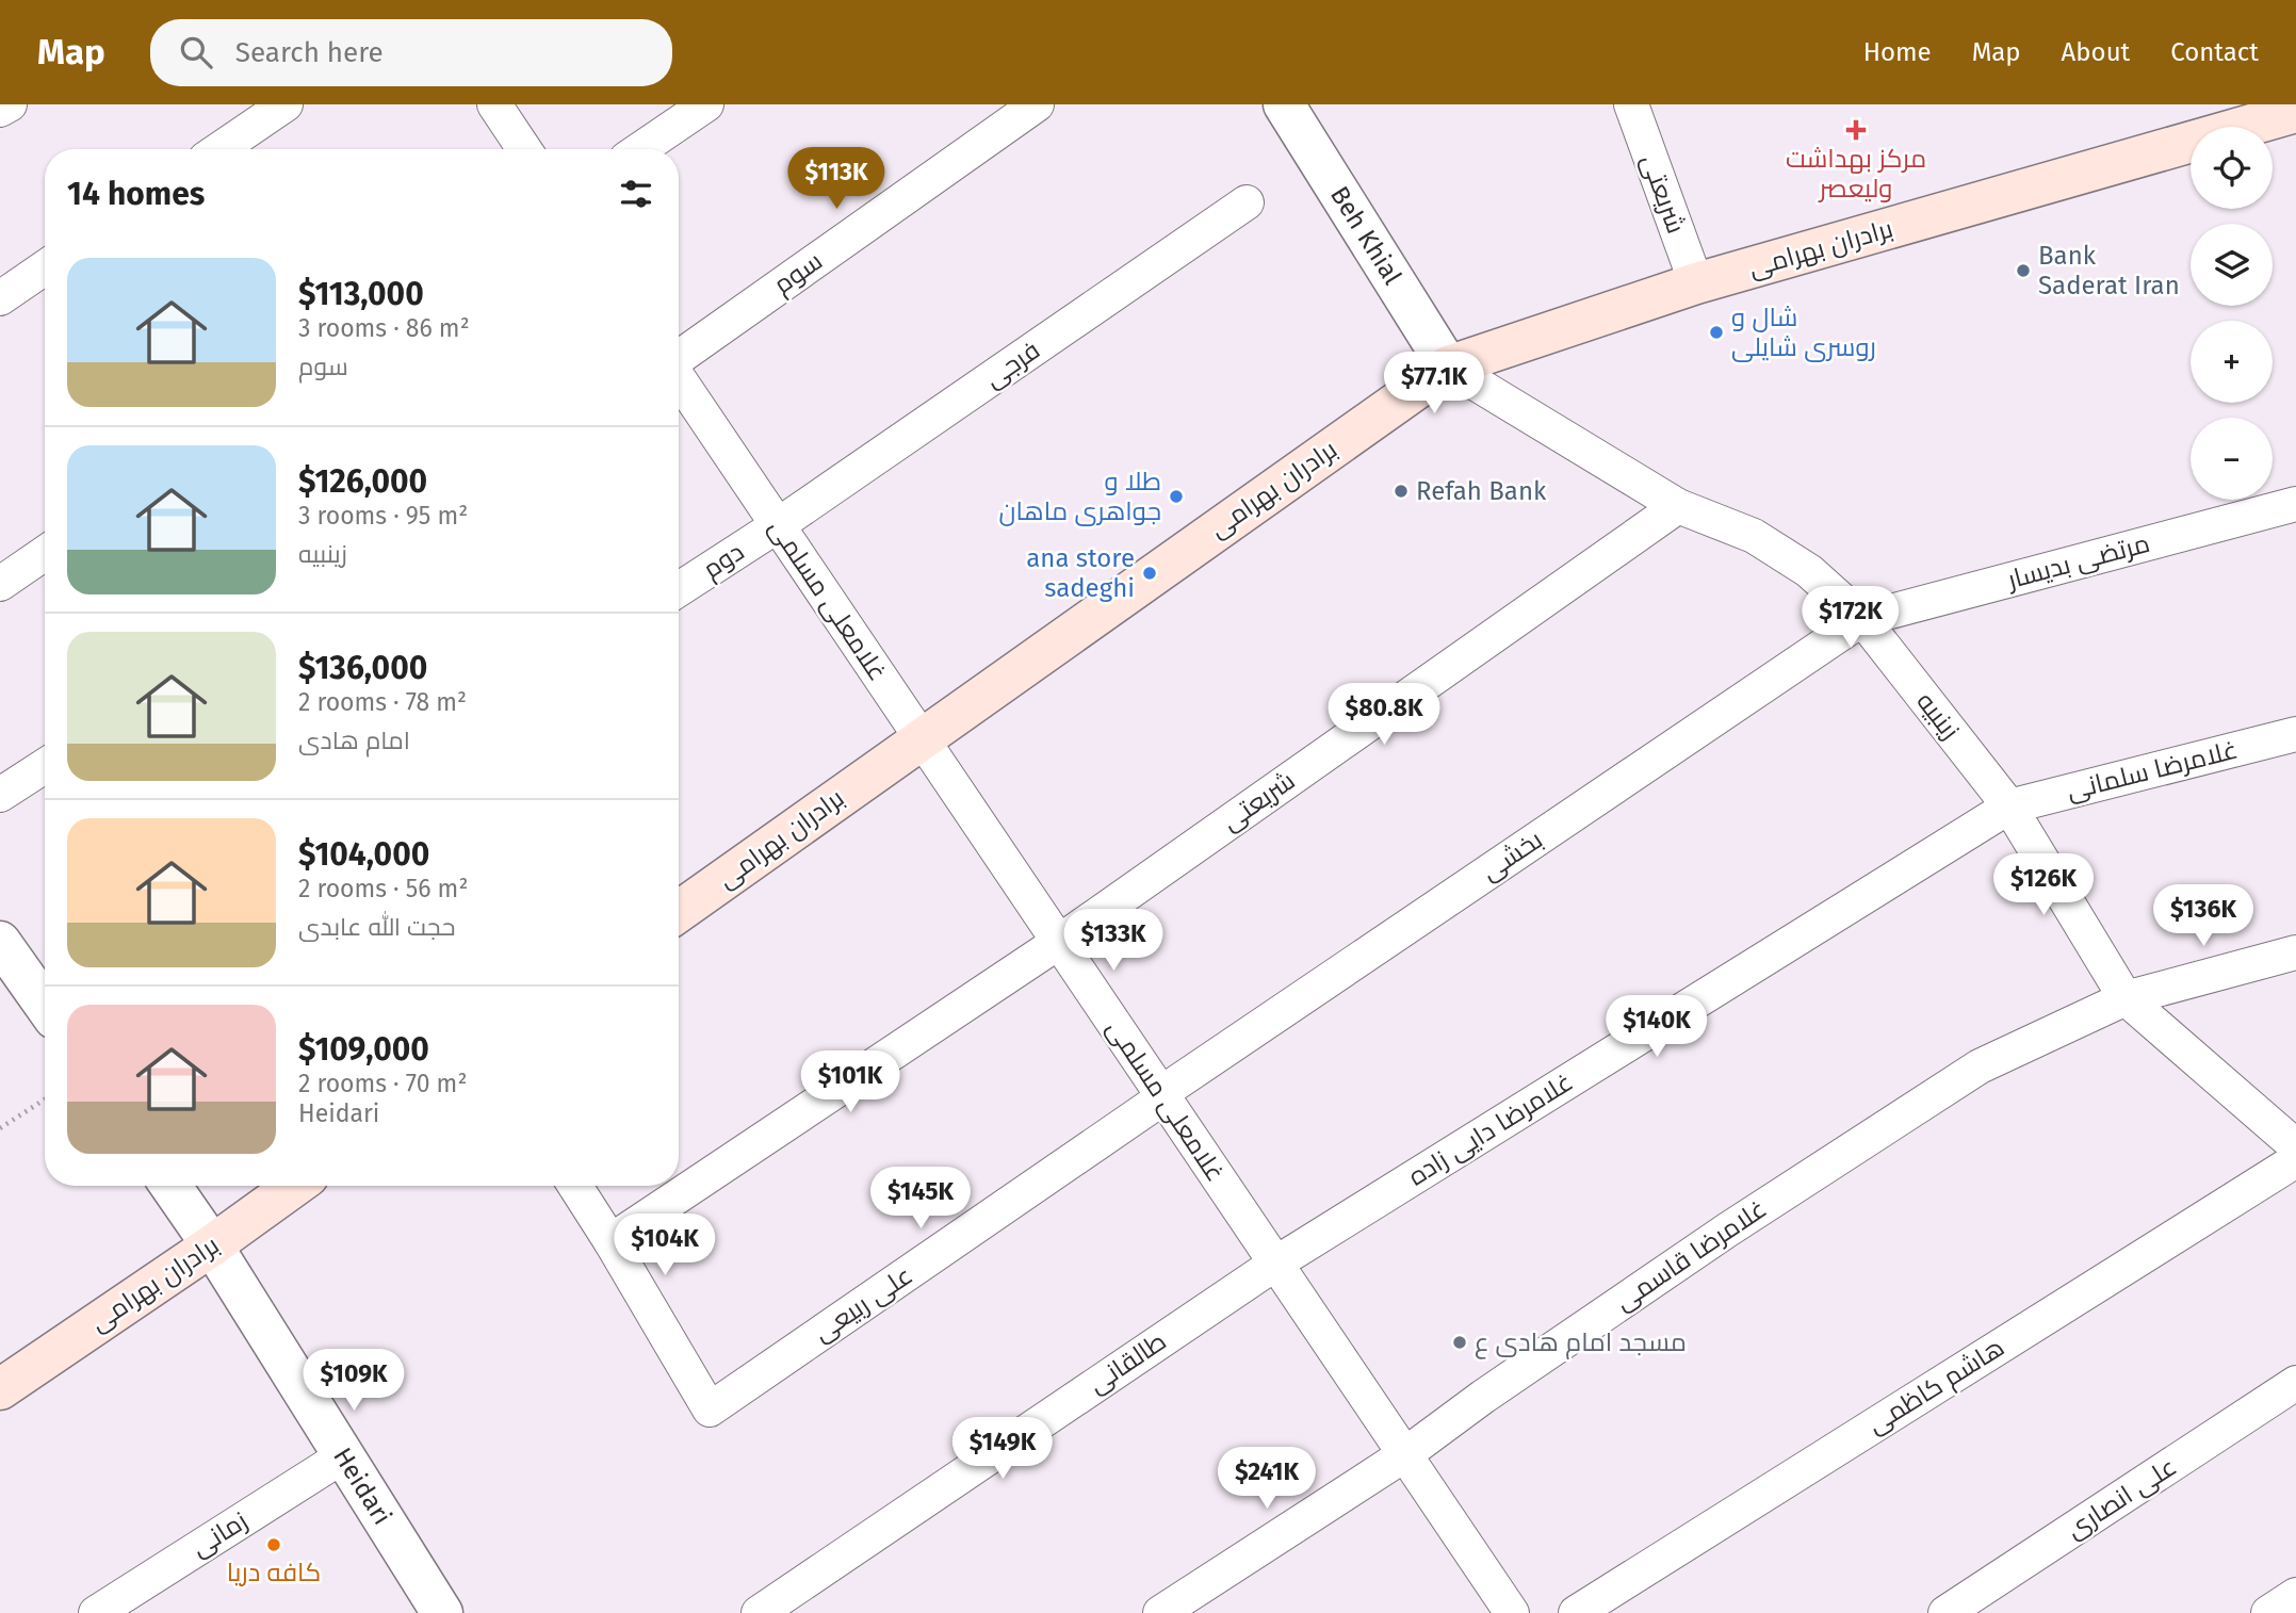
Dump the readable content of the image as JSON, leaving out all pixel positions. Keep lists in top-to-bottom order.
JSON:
{
  "streets": {
    "main road": ["برادران بهرامی"],
    "street": [
      "شریعتی",
      "Beh Khial",
      "سوم",
      "فرجی",
      "دوم",
      "مرتضی بدیسار",
      "غلامعلی مسلمی",
      "زینبیه",
      "غلامرضا سلمانی",
      "بخشی",
      "غلامرضا دایی زاده",
      "غلامرضا قاسمی",
      "علی ربیعی",
      "طالقانی",
      "هاشم کاظمی",
      "Heidari",
      "علی انصاری",
      "زمانی"
    ]
  },
  "crossings": [
    ["شریعتی", "برادران بهرامی"],
    ["شریعتی", "غلامعلی مسلمی"],
    ["شریعتی", "زینبیه"],
    ["شریعتی", "علی ربیعی"],
    ["Beh Khial", "برادران بهرامی"],
    ["Beh Khial", "زینبیه"],
    ["برادران بهرامی", "غلامعلی مسلمی"],
    ["برادران بهرامی", "زینبیه"],
    ["برادران بهرامی", "Heidari"],
    ["فرجی", "دوم"],
    ["فرجی", "غلامعلی مسلمی"],
    ["دوم", "غلامعلی مسلمی"],
    ["مرتضی بدیسار", "زینبیه"],
    ["مرتضی بدیسار", "بخشی"],
    ["غلامعلی مسلمی", "بخشی"],
    ["غلامعلی مسلمی", "غلامرضا دایی زاده"],
    ["غلامعلی مسلمی", "غلامرضا قاسمی"],
    ["غلامعلی مسلمی", "علی ربیعی"],
    ["غلامعلی مسلمی", "طالقانی"],
    ["زینبیه", "غلامرضا سلمانی"],
    ["زینبیه", "بخشی"],
    ["زینبیه", "غلامرضا دایی زاده"],
    ["زینبیه", "غلامرضا قاسمی"],
    ["غلامرضا سلمانی", "غلامرضا دایی زاده"],
    ["بخشی", "علی ربیعی"],
    ["غلامرضا دایی زاده", "طالقانی"],
    ["Heidari", "زمانی"]
  ],
  "places": {
    "health": ["مرکز بهداشت ولیعصر"],
    "other": [
      "Bank Saderat Iran",
      "شال و روسری شایلی",
      "Refah Bank",
      "طلا و جواهری ماهان",
      "ana store sadeghi",
      "مسجد امام هادی ع",
      "کافه دریا"
    ]
  },
  "page": {
    "header": "Map",
    "search": "Search here",
    "nav": [
      "Home",
      "Map",
      "About",
      "Contact"
    ],
    "map_buttons": ["+", "−"],
    "price": [
      "$113K",
      "$77.1K",
      "$172K",
      "$80.8K",
      "$126K",
      "$136K",
      "$133K",
      "$140K",
      "$101K",
      "$145K",
      "$104K",
      "$109K",
      "$149K",
      "$241K"
    ],
    "heading": "14 homes",
    "list": [
      {
        "name": "$113,000",
        "note": "3 rooms · 86 m² · سوم"
      },
      {
        "name": "$126,000",
        "note": "3 rooms · 95 m² · زینبیه"
      },
      {
        "name": "$136,000",
        "note": "2 rooms · 78 m² · امام هادی"
      },
      {
        "name": "$104,000",
        "note": "2 rooms · 56 m² · حجت الله عابدی"
      },
      {
        "name": "$109,000",
        "note": "2 rooms · 70 m² · Heidari"
      }
    ]
  }
}
